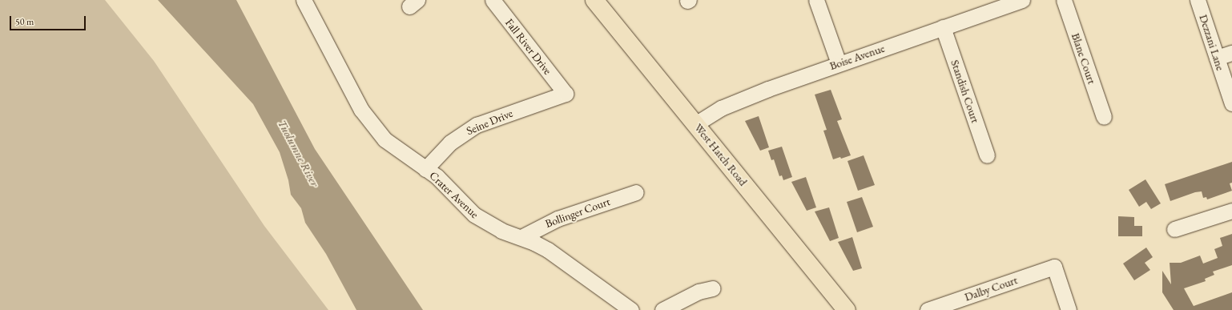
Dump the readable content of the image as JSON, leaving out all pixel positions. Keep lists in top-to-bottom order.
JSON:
{
  "streets": {
    "main road": ["West Hatch Road"],
    "street": [
      "Dezzani Lane",
      "Fall River Drive",
      "Boise Avenue",
      "Blane Court",
      "Standish Court",
      "Seine Drive",
      "Crater Avenue",
      "Bollinger Court",
      "Dalby Court"
    ]
  },
  "crossings": [
    ["Fall River Drive", "Seine Drive"],
    ["Boise Avenue", "Standish Court"],
    ["Boise Avenue", "West Hatch Road"],
    ["Seine Drive", "Crater Avenue"],
    ["Crater Avenue", "Bollinger Court"]
  ],
  "water": ["Tuolumne River"],
  "scale_bar": "50 m"
}
